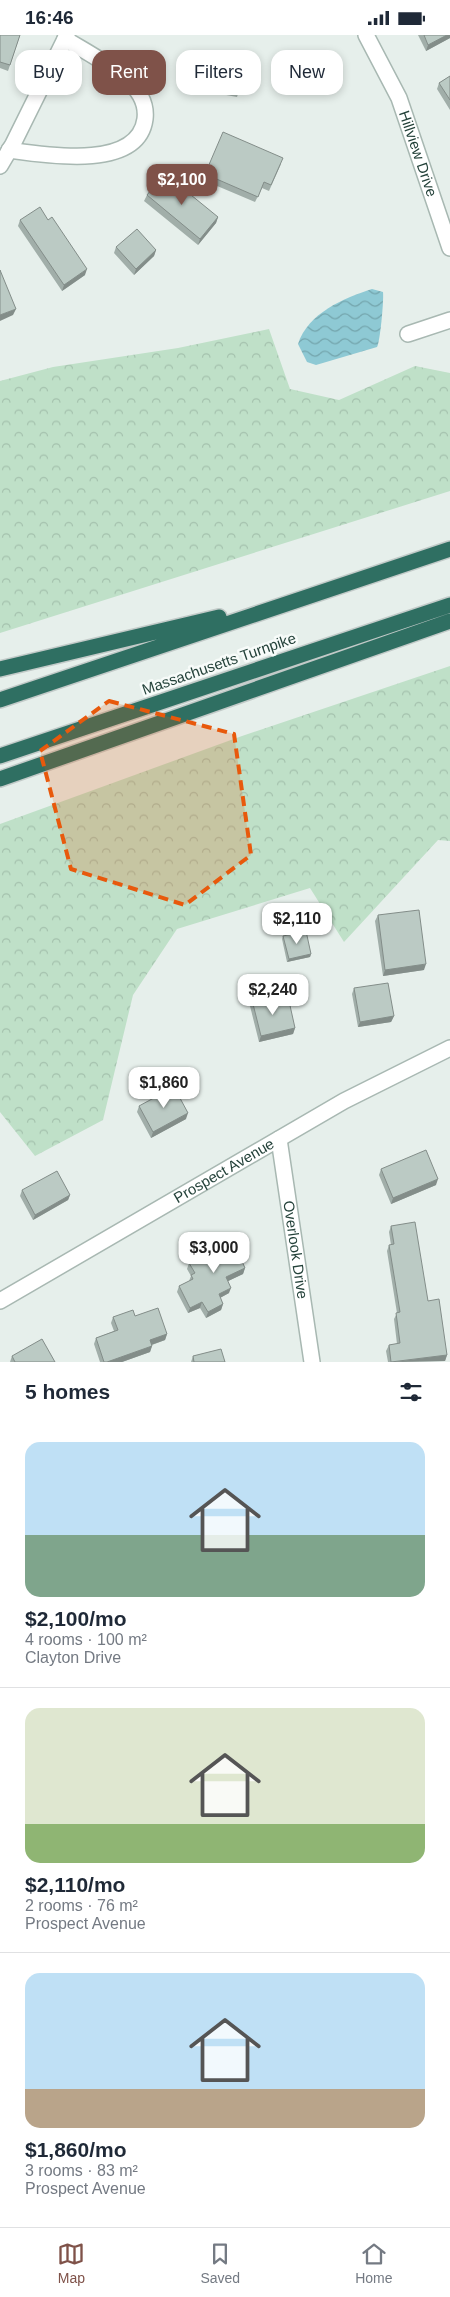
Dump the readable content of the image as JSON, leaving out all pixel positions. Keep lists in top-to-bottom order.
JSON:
{
  "streets": {
    "highway": ["Massachusetts Turnpike"],
    "street": ["Hillview Drive", "Prospect Avenue", "Overlook Drive"]
  },
  "crossings": [
    ["Prospect Avenue", "Overlook Drive"]
  ],
  "page": {
    "status": "16:46",
    "chip": [
      "Buy",
      "Rent",
      "Filters",
      "New"
    ],
    "price": [
      "$2,100",
      "$2,110",
      "$2,240",
      "$1,860",
      "$3,000"
    ],
    "heading": "5 homes",
    "list": [
      {
        "name": "$2,100/mo",
        "note": "4 rooms · 100 m² · Clayton Drive"
      },
      {
        "name": "$2,110/mo",
        "note": "2 rooms · 76 m² · Prospect Avenue"
      },
      {
        "name": "$1,860/mo",
        "note": "3 rooms · 83 m² · Prospect Avenue"
      }
    ],
    "tabs": ["Map", "Saved", "Home"]
  }
}
